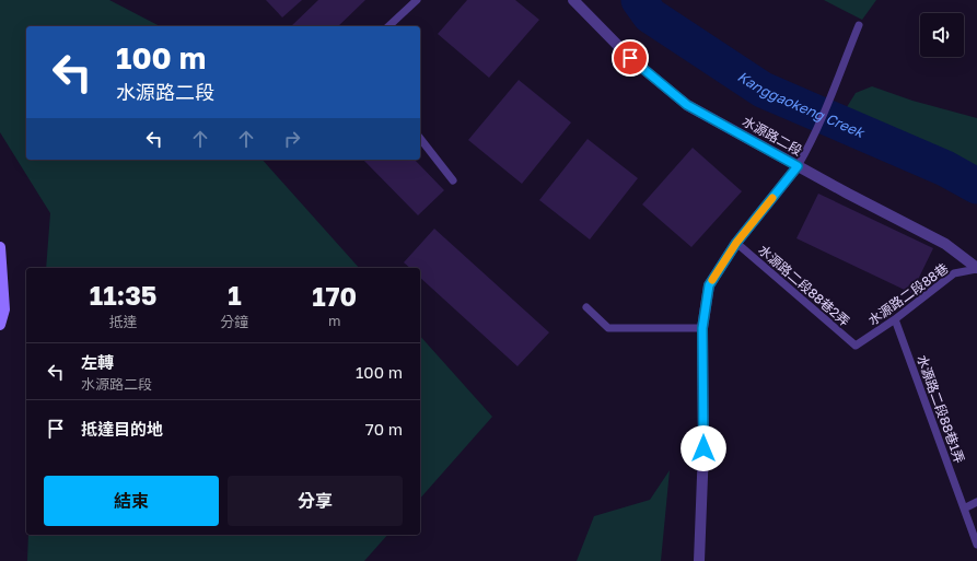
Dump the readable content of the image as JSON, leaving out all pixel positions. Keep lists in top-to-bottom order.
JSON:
{
  "streets": {
    "street": ["水源路二段"],
    "lane": ["水源路二段88巷2弄", "水源路二段88巷", "水源路二段88巷1弄"]
  },
  "crossings": [
    ["水源路二段", "水源路二段88巷"],
    ["水源路二段88巷2弄", "水源路二段88巷"],
    ["水源路二段88巷", "水源路二段88巷1弄"]
  ],
  "water": ["Kanggaokeng Creek"],
  "page": {
    "turn": ["100 m", "水源路二段"],
    "eta": [
      "11:35",
      "抵達",
      "1",
      "分鐘",
      "170",
      "m"
    ],
    "list": [
      {
        "name": "左轉",
        "note": "水源路二段",
        "value": "100 m"
      },
      {
        "name": "抵達目的地",
        "value": "70 m"
      }
    ],
    "buttons": ["結束", "分享"]
  }
}
